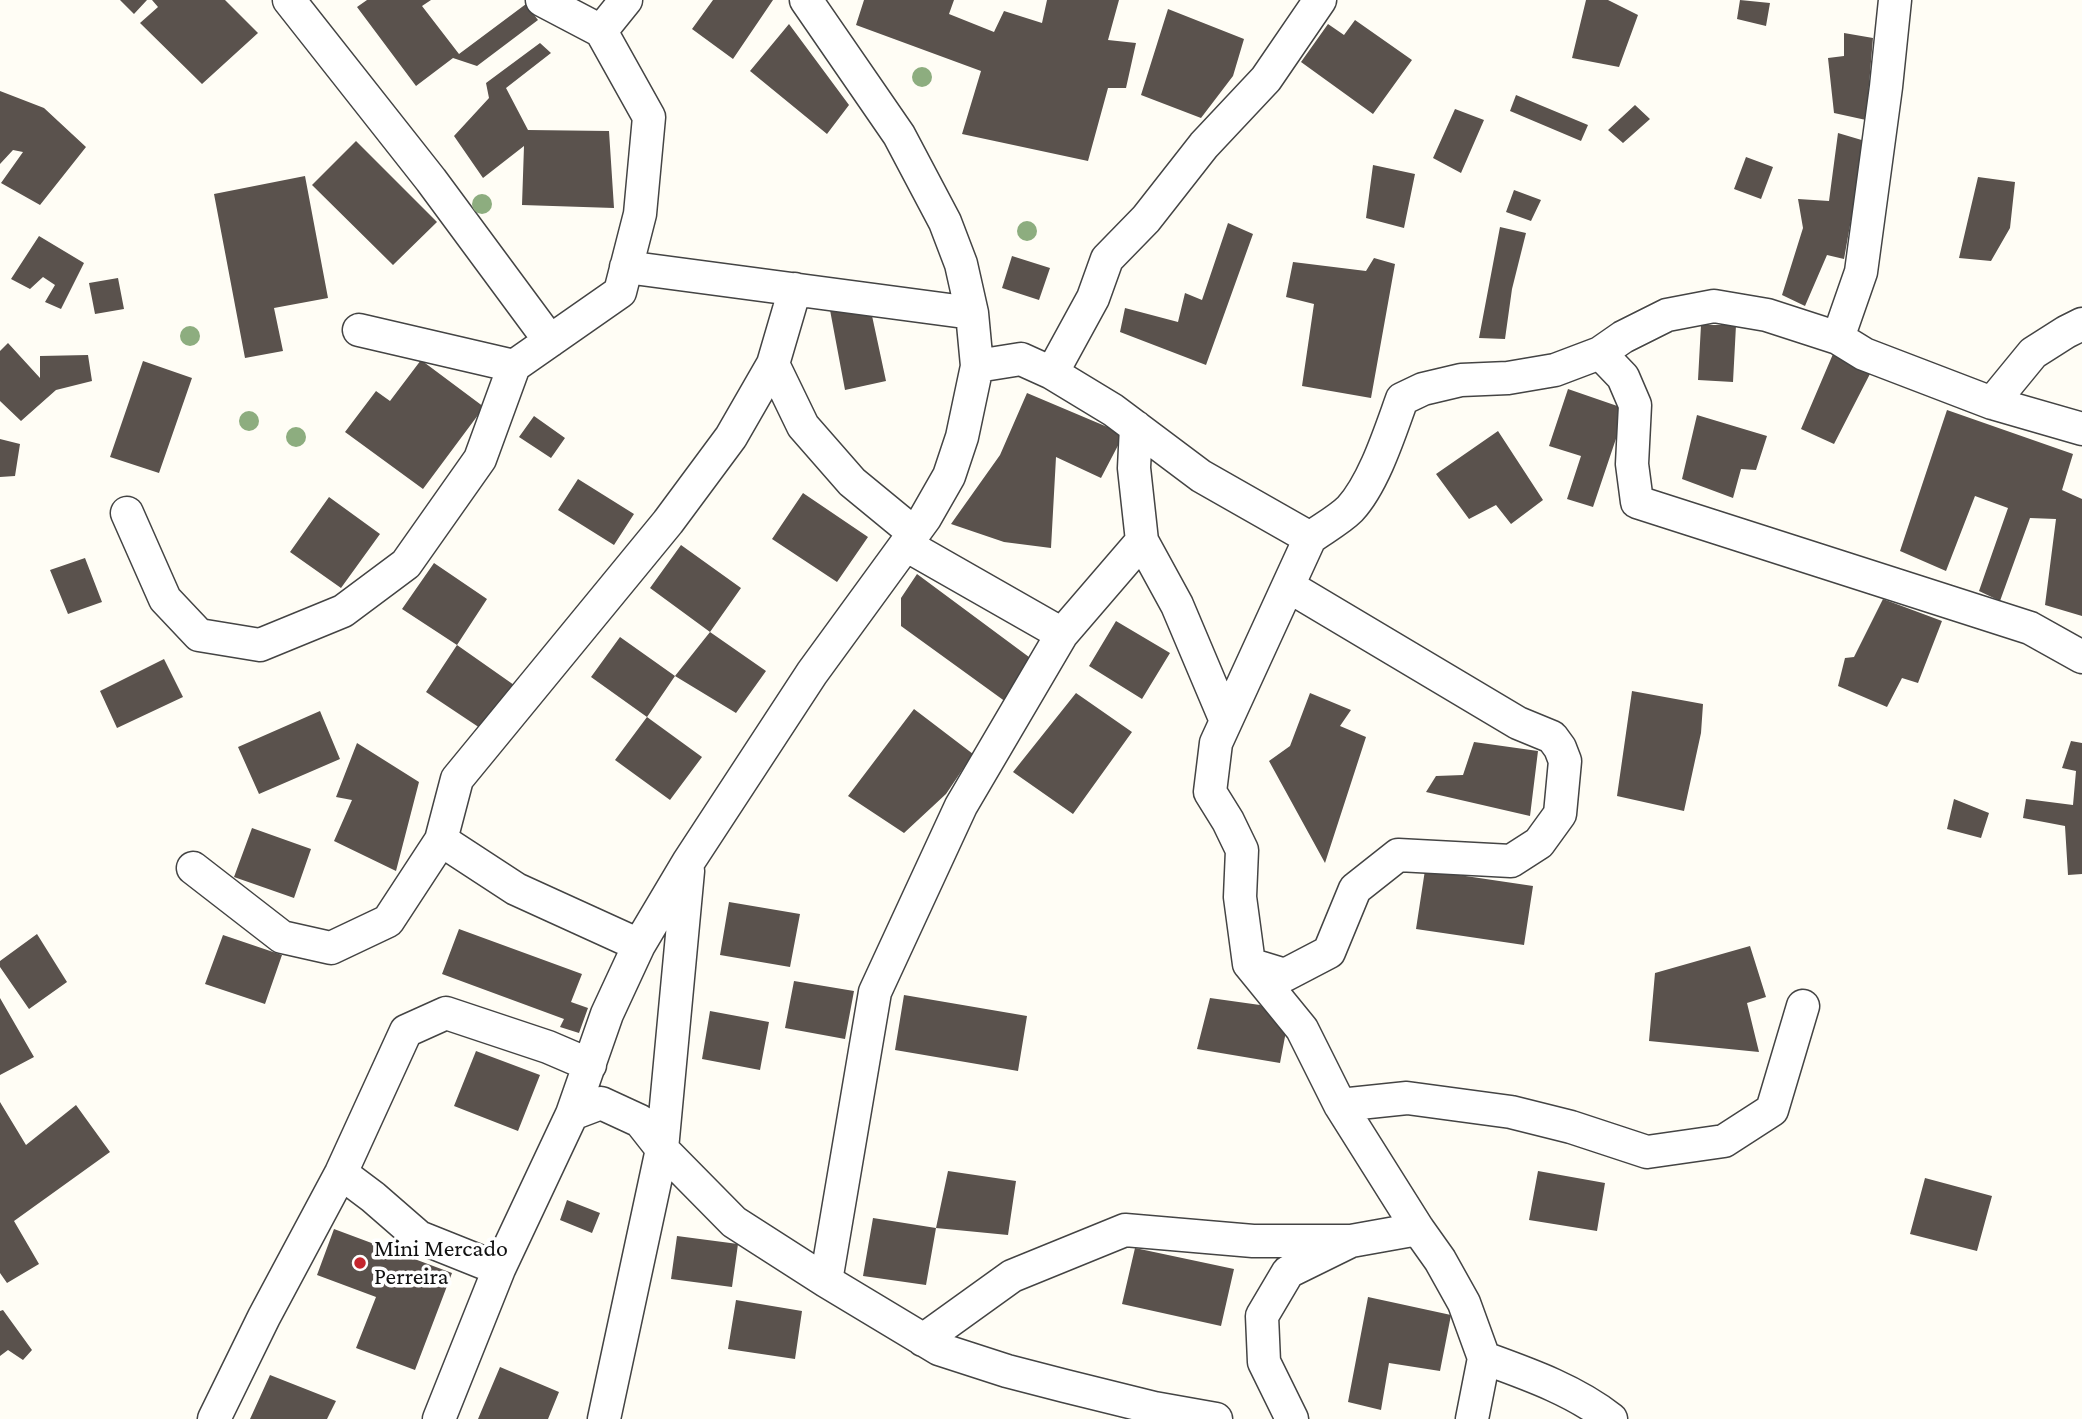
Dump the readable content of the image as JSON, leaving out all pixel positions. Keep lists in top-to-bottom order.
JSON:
{
  "places": ["Mini Mercado Perreira"]
}
